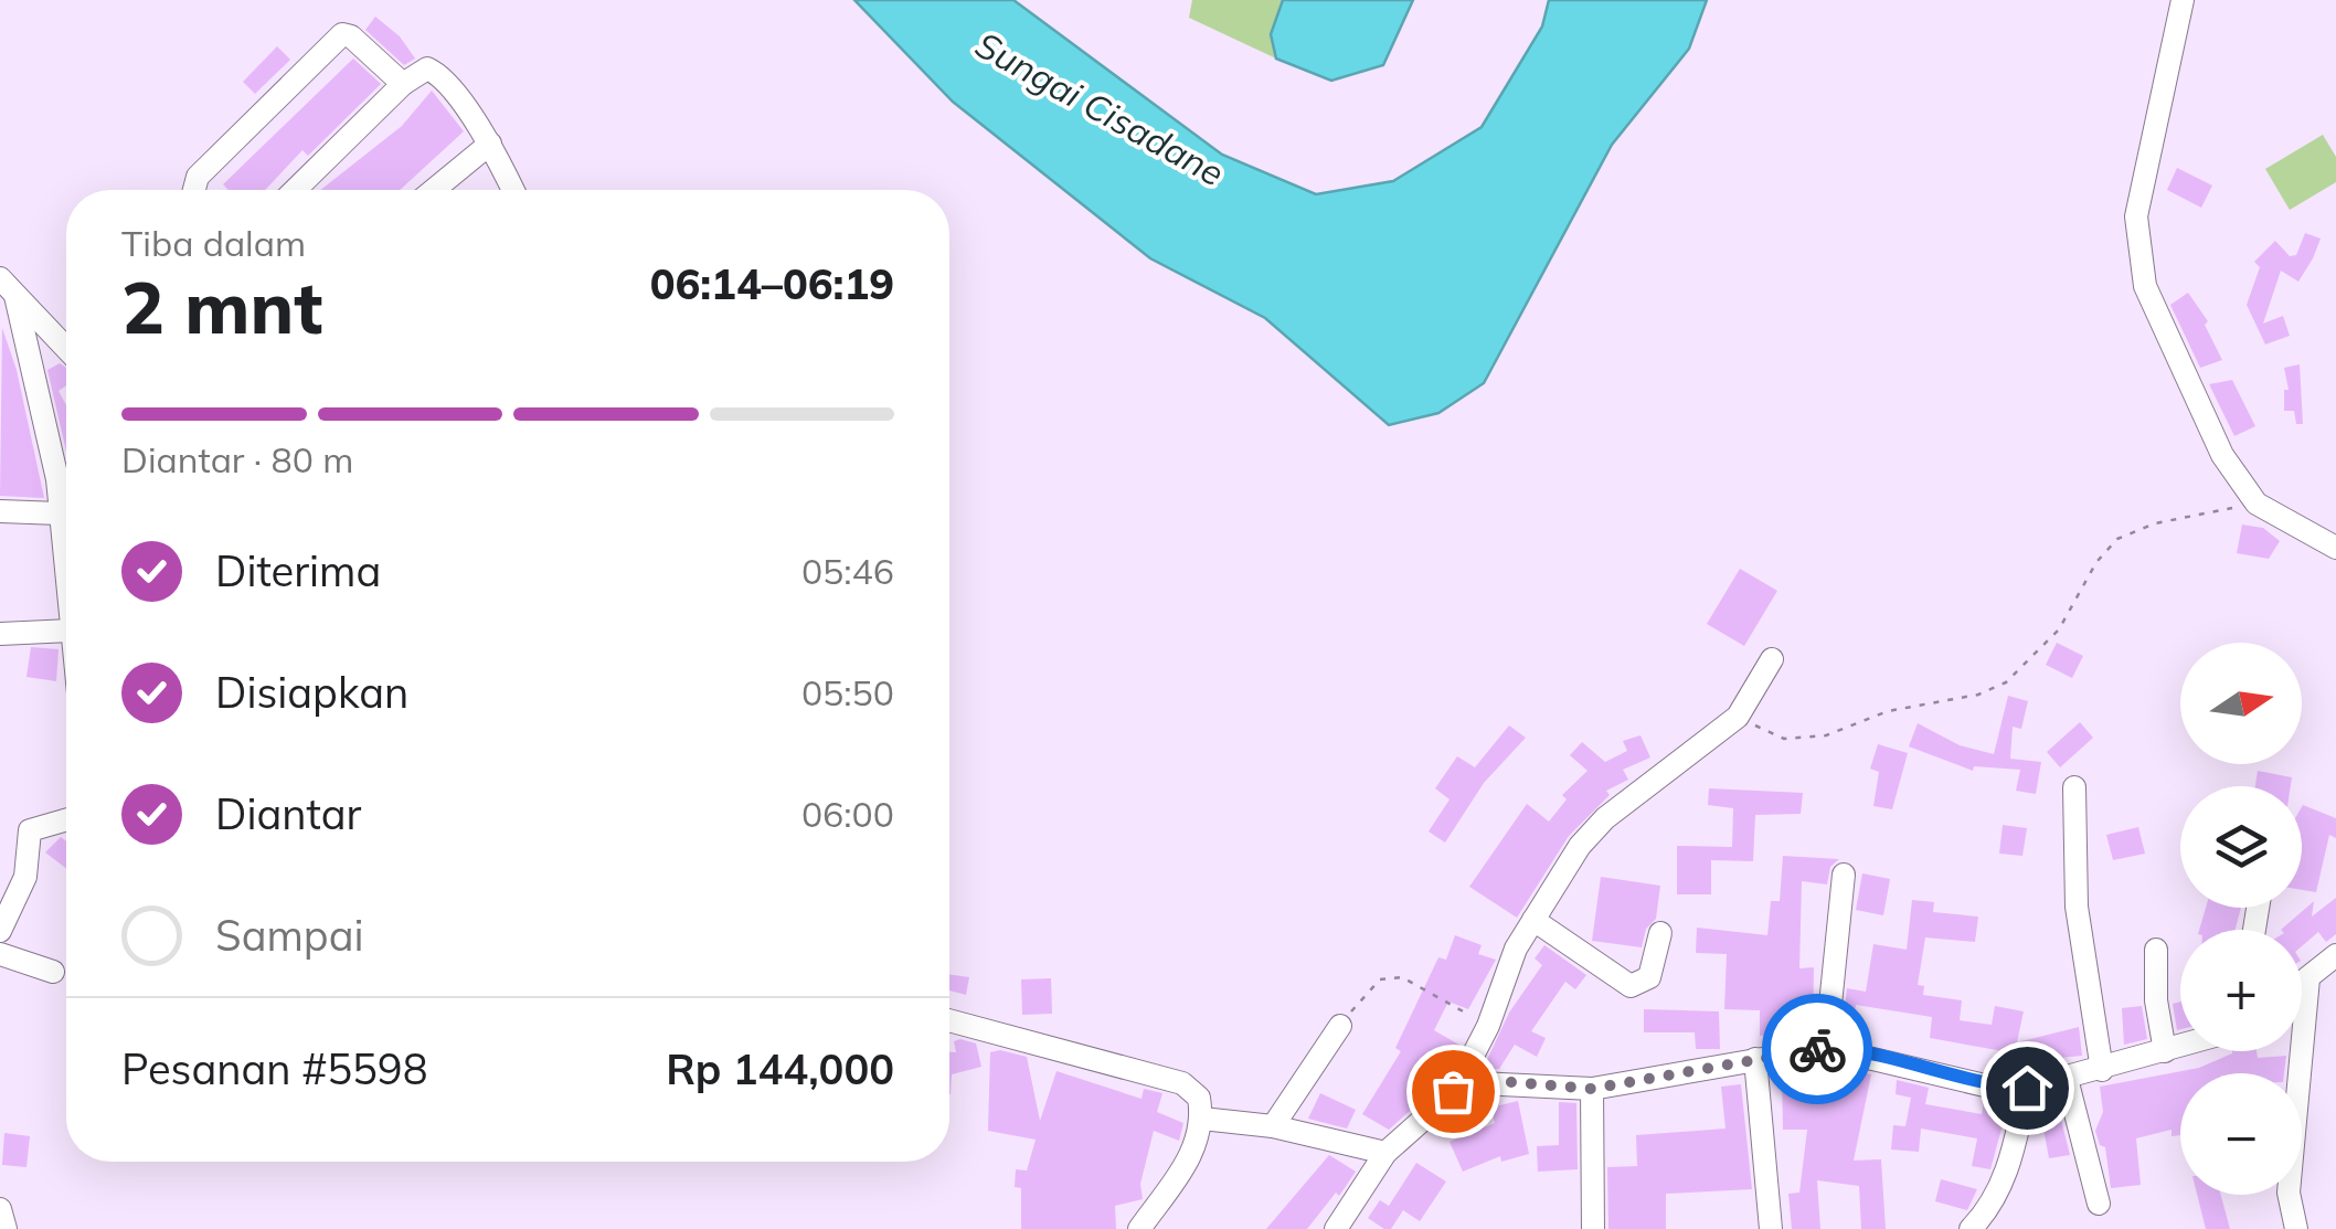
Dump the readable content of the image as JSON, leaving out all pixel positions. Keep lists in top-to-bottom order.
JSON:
{
  "water": ["Sungai Cisadane"],
  "north": "right",
  "page": {
    "heading": ["2 mnt", "Tiba dalam", "06:14–06:19"],
    "panel": ["Pesanan #5598", "Rp 144,000"],
    "bar": "Diantar · 80 m",
    "list": [
      ["Diterima", "05:46"],
      ["Disiapkan", "05:50"],
      ["Diantar", "06:00"],
      "Sampai"
    ],
    "map_buttons": ["+", "−"]
  }
}
